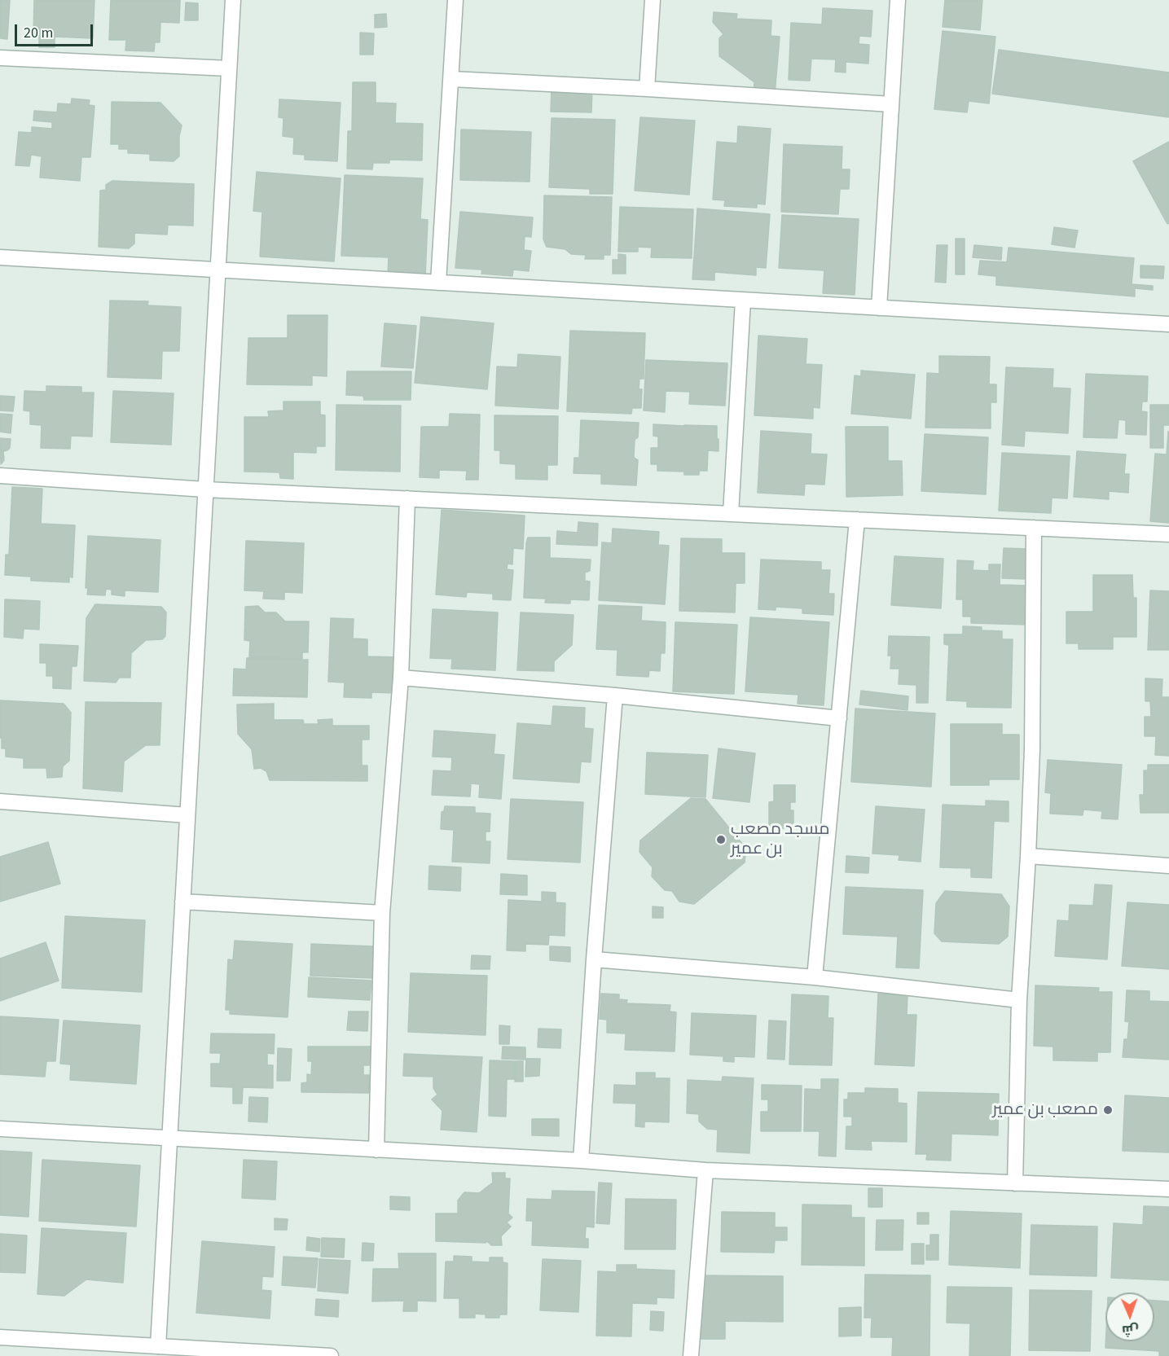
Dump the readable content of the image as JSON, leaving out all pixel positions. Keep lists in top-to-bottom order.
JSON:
{
  "places": ["مسجد مصعب بن عمير", "مصعب بن عمير"],
  "scale_bar": "20 m",
  "north": "bottom"
}
